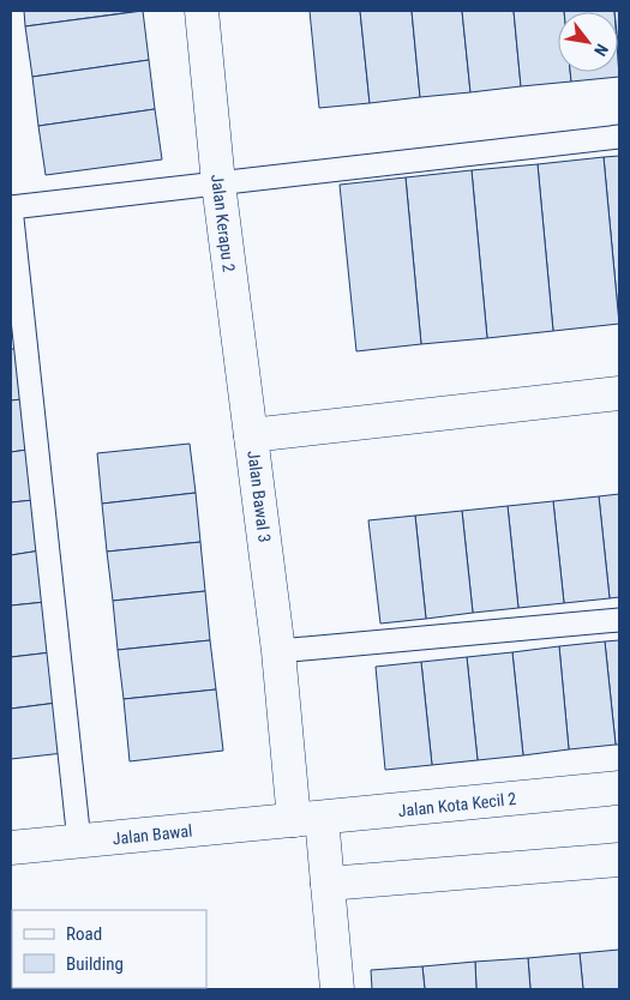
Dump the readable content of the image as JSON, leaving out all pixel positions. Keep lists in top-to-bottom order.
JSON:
{
  "streets": {
    "street": [
      "Jalan Kerapu 2",
      "Jalan Bawal 3",
      "Jalan Kota Kecil 2",
      "Jalan Bawal"
    ]
  },
  "crossings": [
    ["Jalan Kerapu 2", "Jalan Bawal 3"],
    ["Jalan Bawal 3", "Jalan Kota Kecil 2"],
    ["Jalan Bawal 3", "Jalan Bawal"],
    ["Jalan Kota Kecil 2", "Jalan Bawal"]
  ],
  "legend": ["Road", "Building"],
  "north": "bottom right"
}
